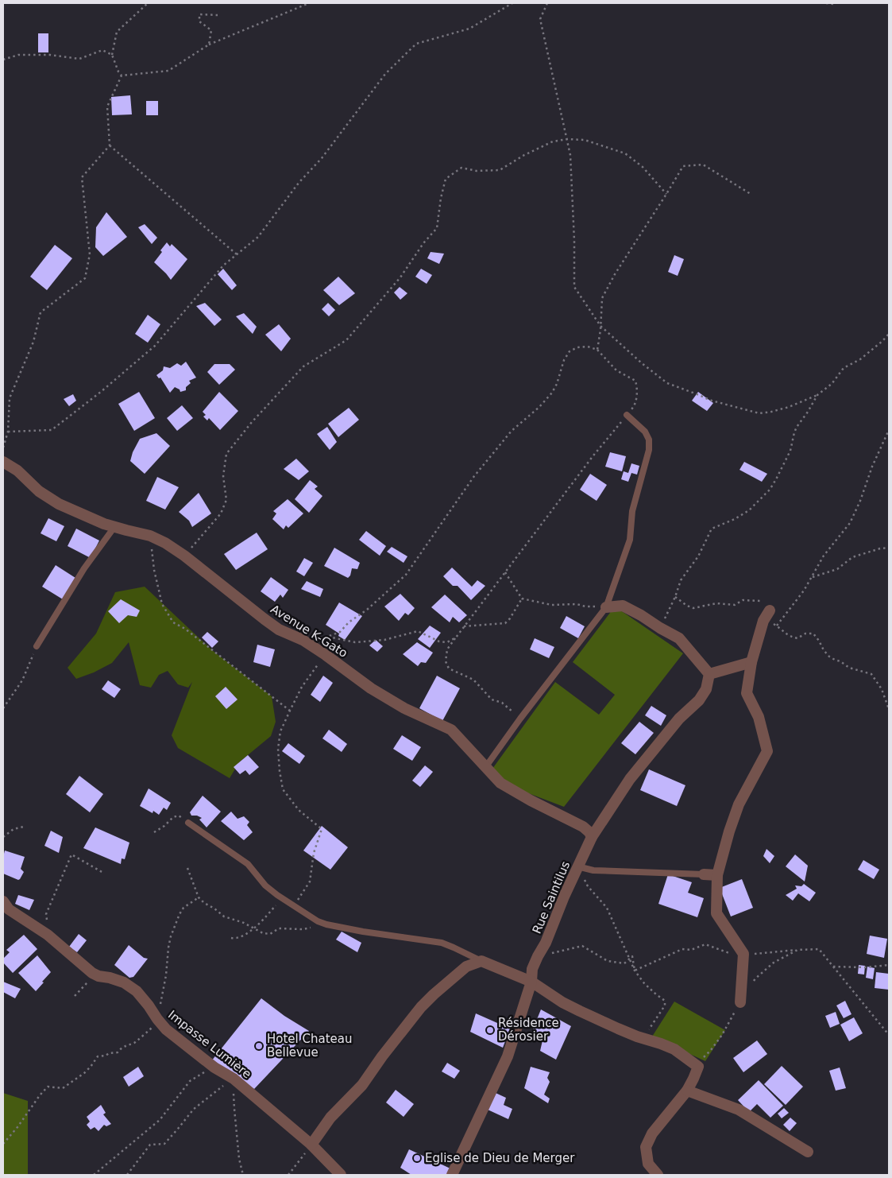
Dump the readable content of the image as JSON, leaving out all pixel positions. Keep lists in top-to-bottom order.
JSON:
{
  "streets": {
    "street": ["Avenue K-Gato", "Rue Saintilus", "Impasse Lumière"]
  },
  "crossings": [
    ["Avenue K-Gato", "Rue Saintilus"]
  ],
  "places": ["Résidence Dérosier", "Hotel Chateau Bellevue", "Eglise de Dieu de Merger"]
}
